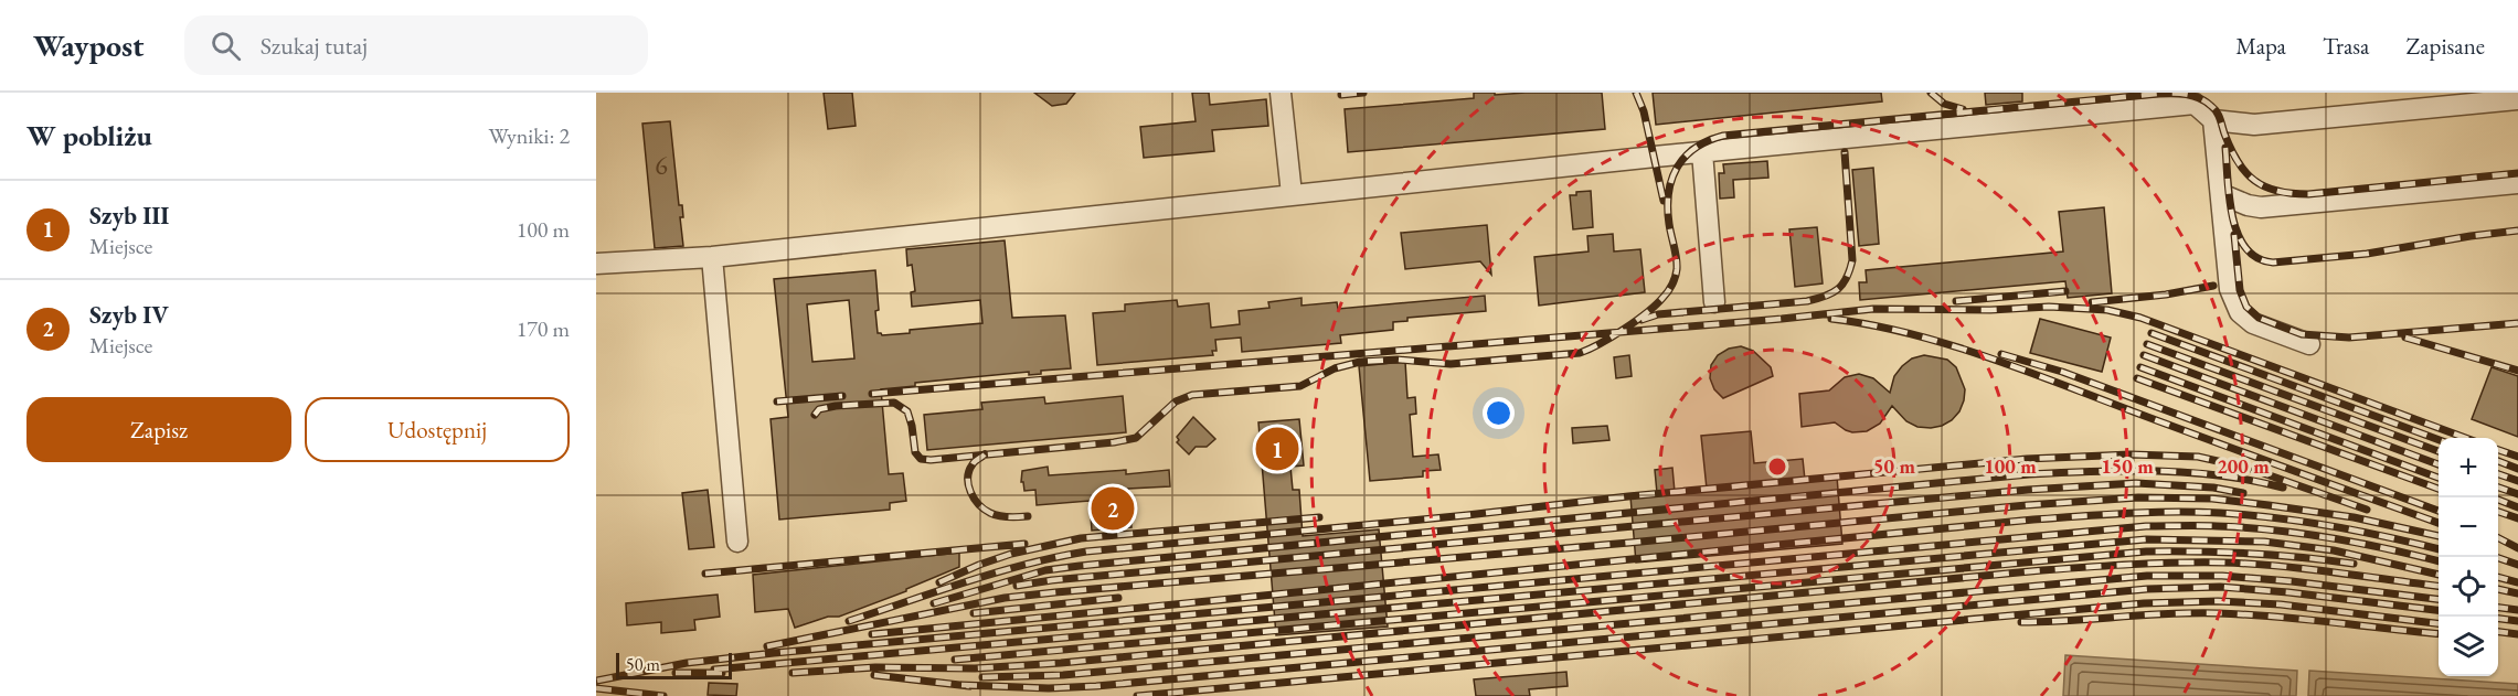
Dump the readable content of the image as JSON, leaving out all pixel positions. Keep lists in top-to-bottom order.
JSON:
{
  "house_numbers": ["6"],
  "scale_bar": "50 m",
  "page": {
    "header": "Waypost",
    "search": "Szukaj tutaj",
    "nav": ["Mapa", "Trasa", "Zapisane"],
    "heading": ["W pobliżu", "Wyniki: 2"],
    "list": [
      {
        "mark": "1",
        "name": "Szyb III",
        "note": "Miejsce",
        "value": "100 m"
      },
      {
        "mark": "2",
        "name": "Szyb IV",
        "note": "Miejsce",
        "value": "170 m"
      }
    ],
    "buttons": ["Zapisz", "Udostępnij"],
    "pins": ["1", "2"],
    "map_buttons": ["+", "−"],
    "scale": "50 m"
  },
  "rings": [
    "50 m",
    "100 m",
    "150 m",
    "200 m"
  ]
}
